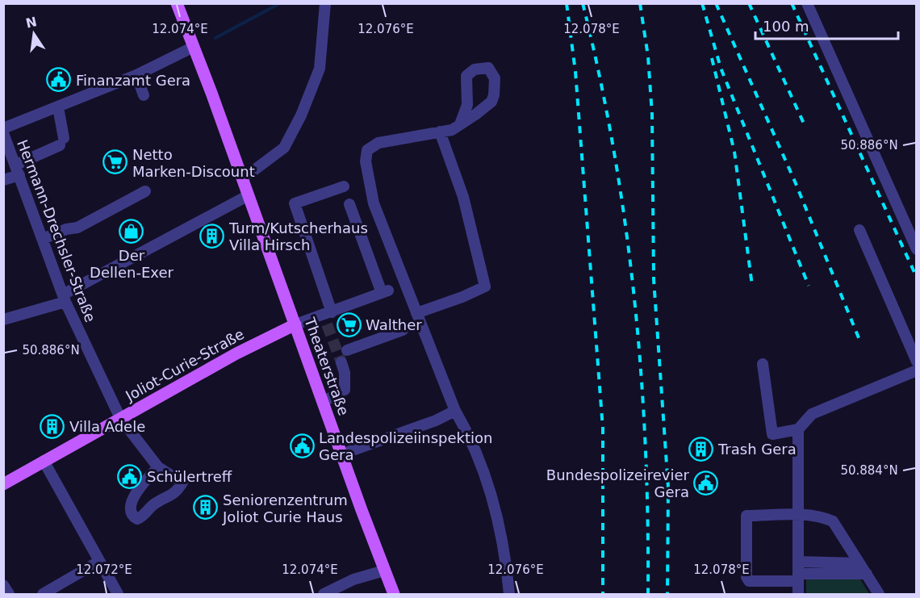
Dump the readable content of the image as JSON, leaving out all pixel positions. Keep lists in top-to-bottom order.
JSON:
{
  "streets": {
    "main road": ["Joliot-Curie-Straße", "Theaterstraße"],
    "street": ["Hermann-Drechsler-Straße"]
  },
  "crossings": [
    ["Hermann-Drechsler-Straße", "Joliot-Curie-Straße"],
    ["Hermann-Drechsler-Straße", "Theaterstraße"],
    ["Joliot-Curie-Straße", "Theaterstraße"]
  ],
  "places": {
    "public building": [
      "Finanzamt Gera",
      "Landespolizeiinspektion Gera",
      "Schülertreff",
      "Bundespolizeirevier Gera"
    ],
    "supermarket": ["Netto Marken-Discount", "Walther"],
    "shop": ["Der Dellen-Exer"],
    "building": [
      "Turm/Kutscherhaus Villa Hirsch",
      "Villa Adele",
      "Trash Gera",
      "Seniorenzentrum Joliot Curie Haus"
    ]
  },
  "scale_bar": "100 m",
  "north": "top",
  "coordinates": [
    "12.074°E",
    "12.076°E",
    "12.078°E",
    "50.886°N",
    "50.884°N",
    "12.072°E"
  ]
}
